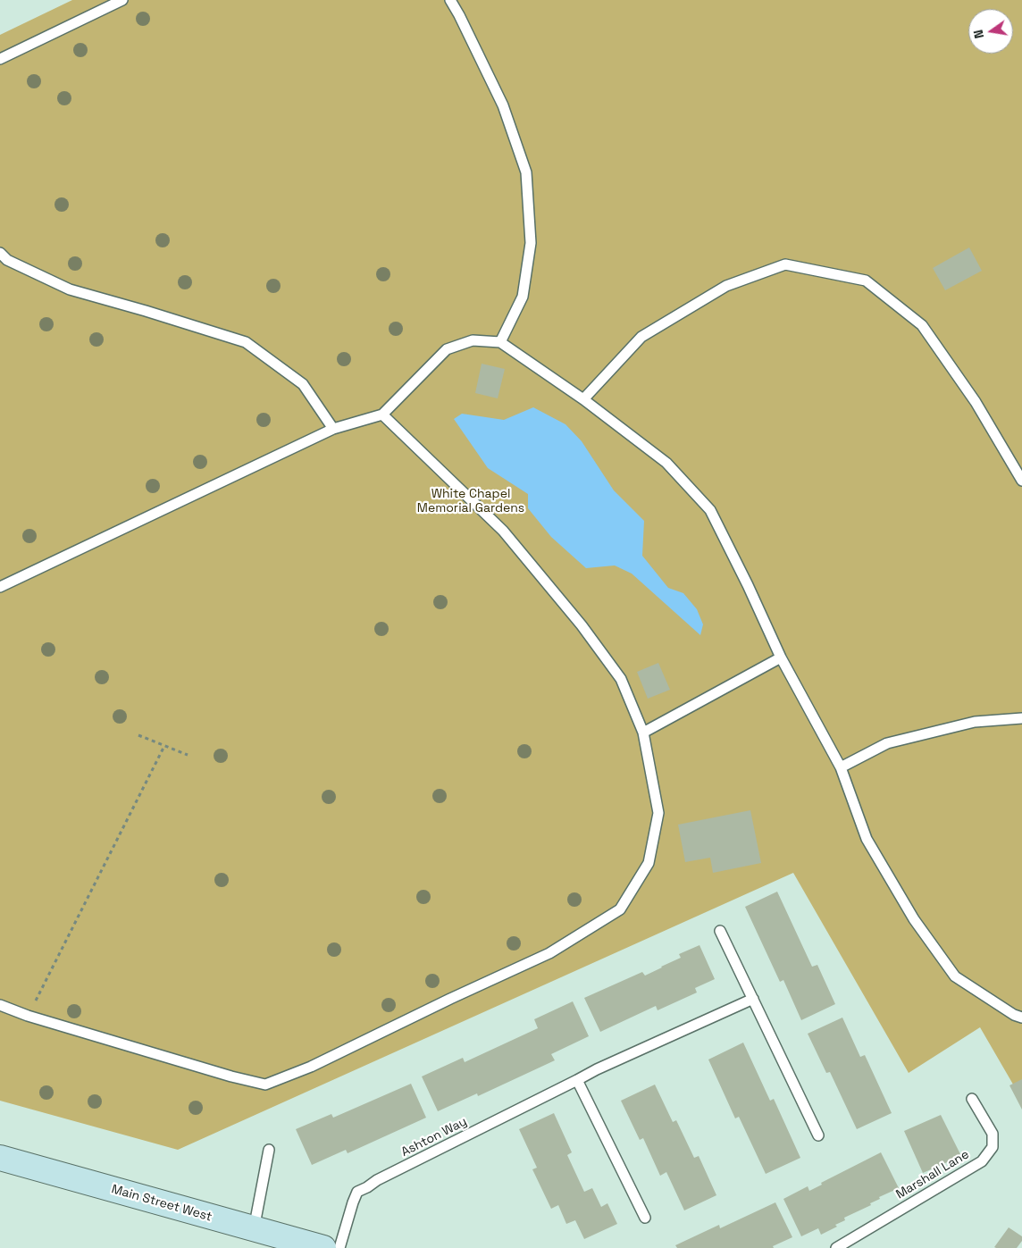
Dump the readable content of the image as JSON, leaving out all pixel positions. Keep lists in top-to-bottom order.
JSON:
{
  "streets": {
    "main road": ["Main Street West"],
    "lane": ["Ashton Way", "Marshall Lane"]
  },
  "parks": ["White Chapel Memorial Gardens"],
  "north": "left"
}
